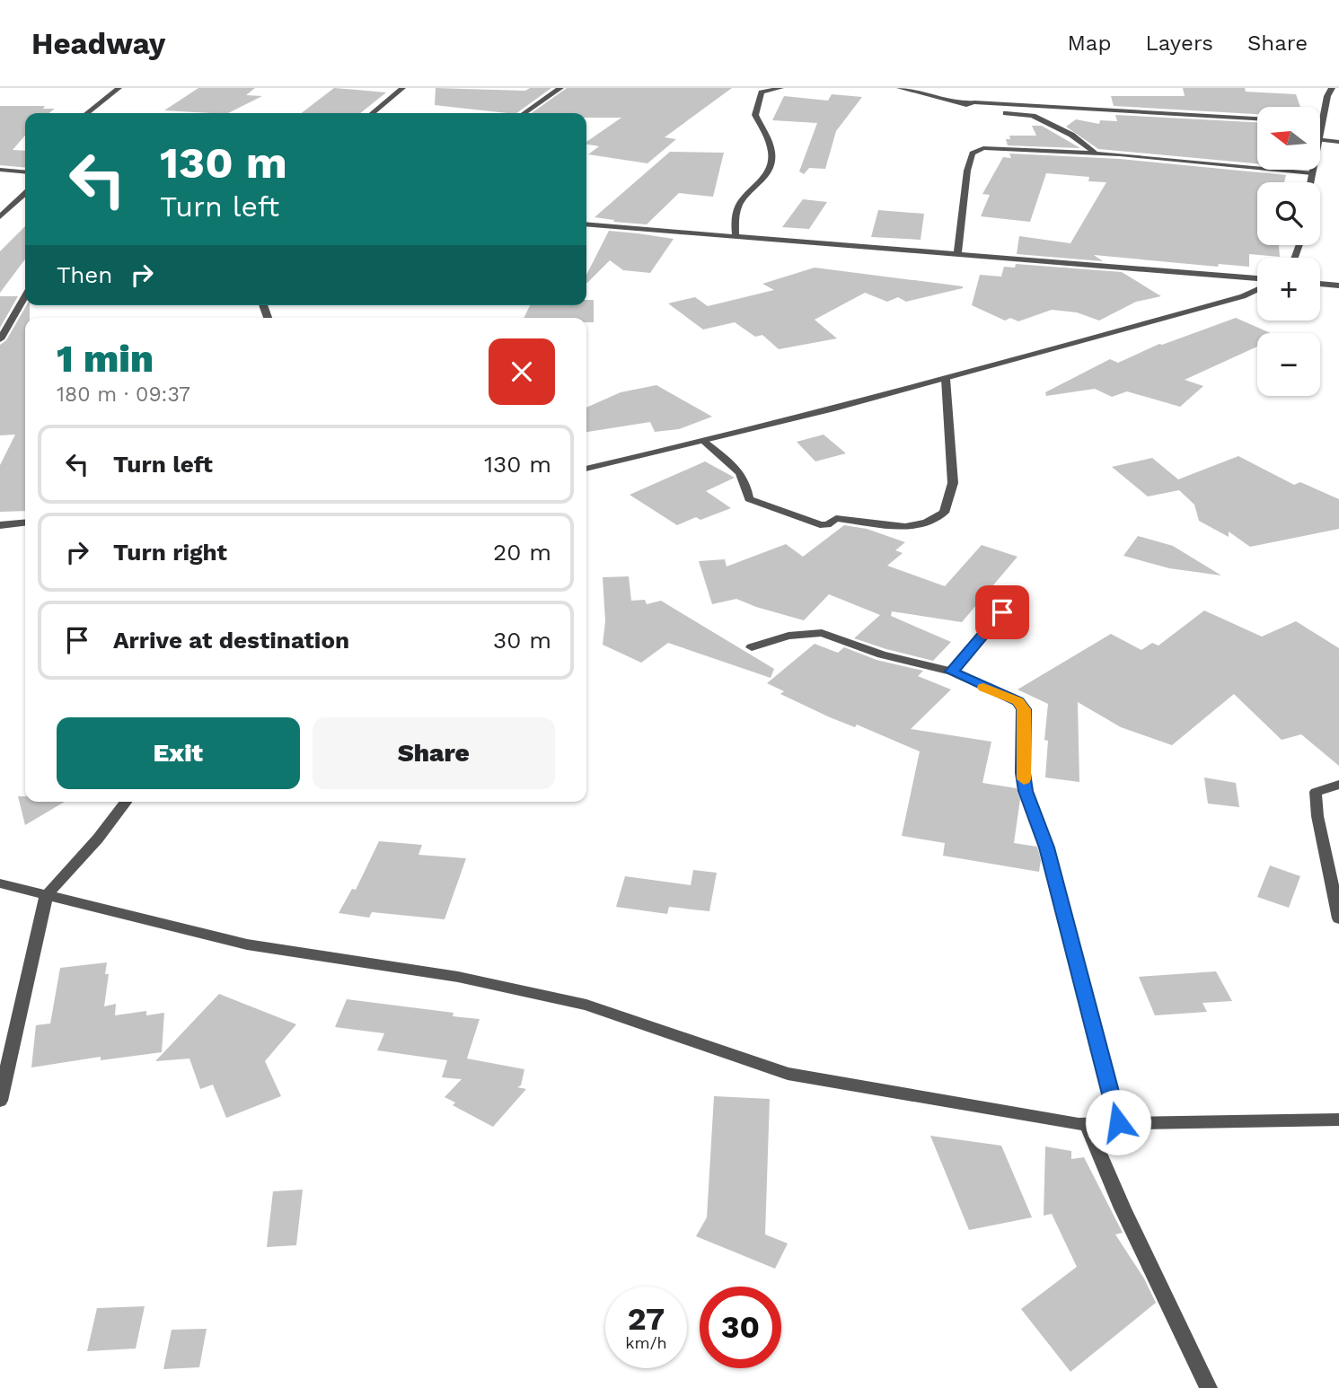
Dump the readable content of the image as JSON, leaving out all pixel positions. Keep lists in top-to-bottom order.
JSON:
{
  "north": "left",
  "page": {
    "header": "Headway",
    "nav": ["Map", "Layers", "Share"],
    "map_buttons": ["+", "−"],
    "turn": ["130 m", "Turn left"],
    "then": "Then",
    "heading": ["1 min", "180 m · 09:37"],
    "list": [
      {
        "name": "Turn left",
        "value": "130 m"
      },
      {
        "name": "Turn right",
        "value": "20 m"
      },
      {
        "name": "Arrive at destination",
        "value": "30 m"
      }
    ],
    "buttons": ["Exit", "Share"],
    "speed": "27 km/h",
    "limit": "30"
  }
}
